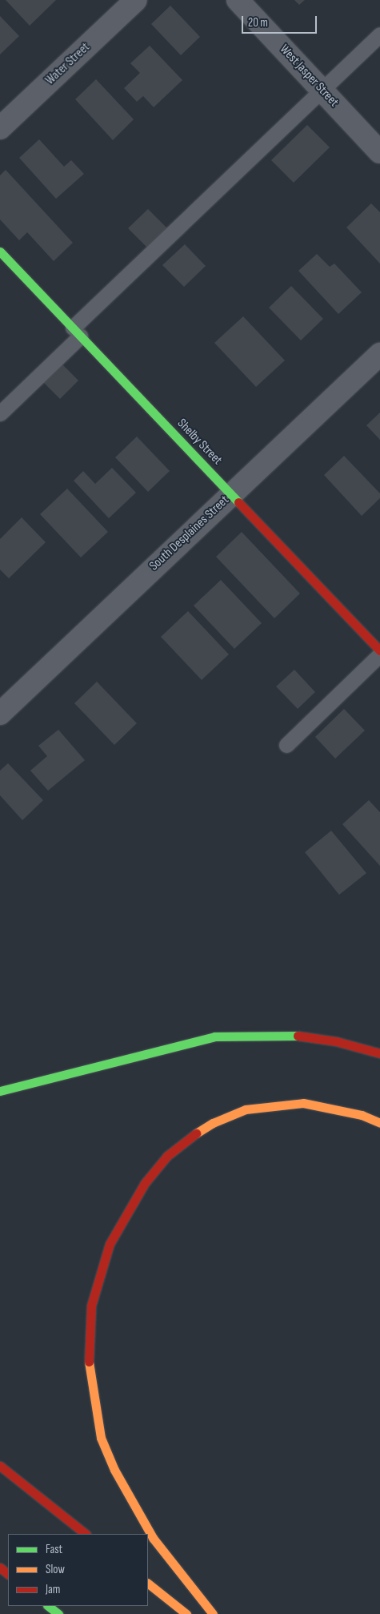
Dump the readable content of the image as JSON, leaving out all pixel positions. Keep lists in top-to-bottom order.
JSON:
{
  "streets": {
    "main road": ["Shelby Street"],
    "street": ["Water Street", "West Jasper Street", "South Desplaines Street"]
  },
  "crossings": [
    ["Shelby Street", "South Desplaines Street"]
  ],
  "legend": ["Fast", "Slow", "Jam"],
  "scale_bar": "20 m"
}
